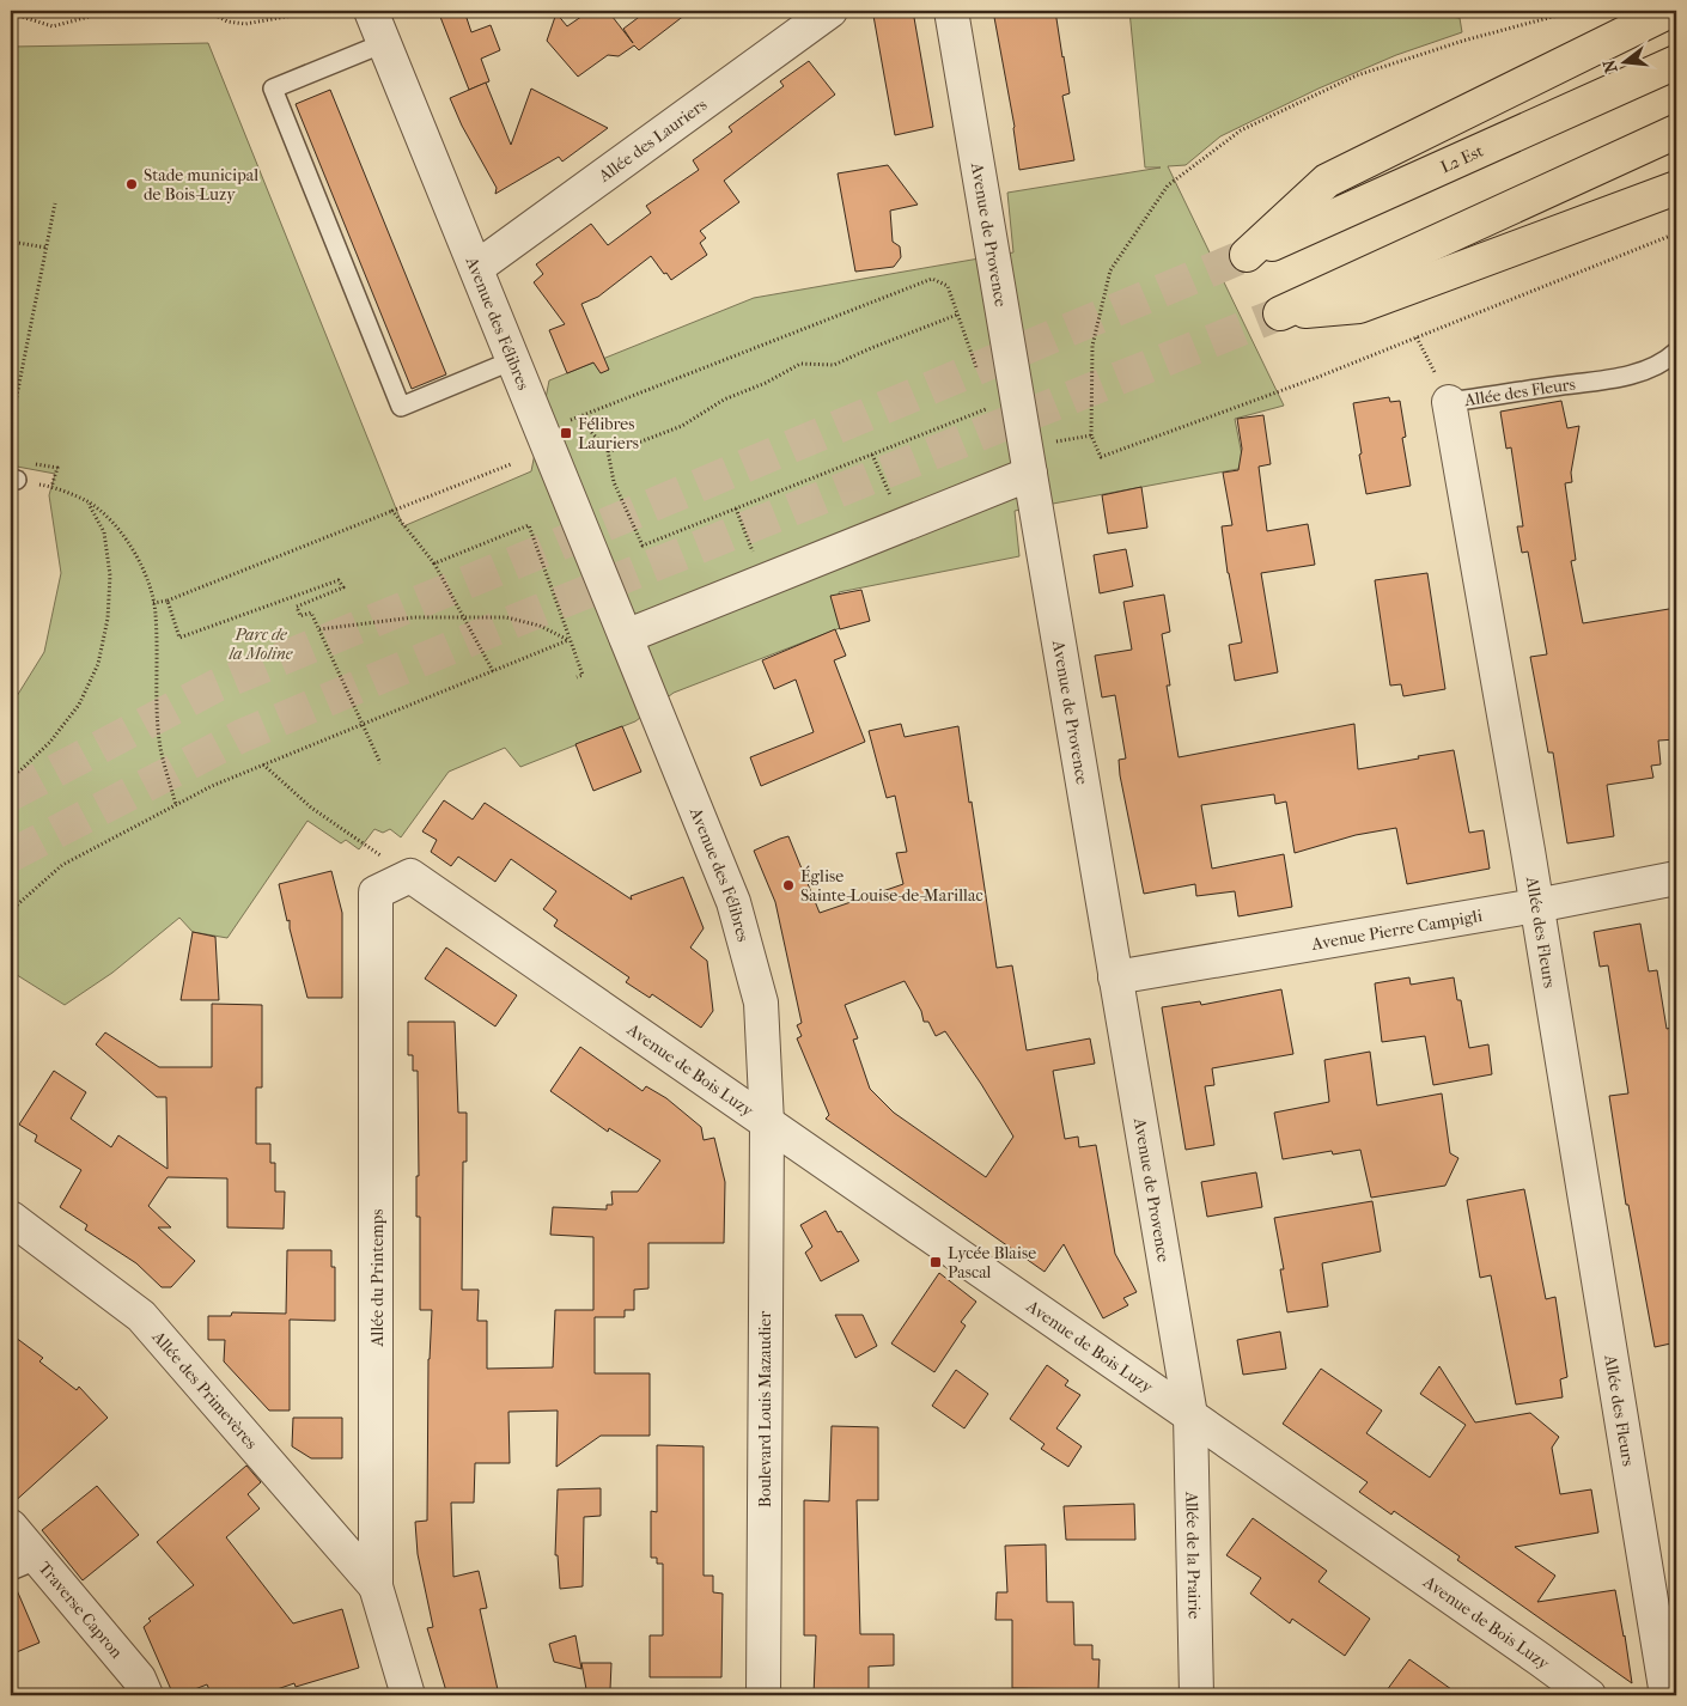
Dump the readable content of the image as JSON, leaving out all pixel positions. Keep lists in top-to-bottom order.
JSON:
{
  "streets": {
    "highway": ["L2 Est"],
    "street": [
      "Allée des Lauriers",
      "Avenue de Provence",
      "Avenue des Félibres",
      "Allée des Fleurs",
      "Avenue Pierre Campigli",
      "Avenue de Bois Luzy",
      "Allée du Printemps",
      "Allée des Primevères",
      "Boulevard Louis Mazaudier",
      "Allée de la Prairie",
      "Traverse Capron"
    ]
  },
  "crossings": [
    ["Allée des Lauriers", "Avenue des Félibres"],
    ["Avenue de Provence", "Avenue Pierre Campigli"],
    ["Avenue de Provence", "Avenue de Bois Luzy"],
    ["Avenue de Provence", "Allée de la Prairie"],
    ["Avenue des Félibres", "Avenue de Bois Luzy"],
    ["Avenue des Félibres", "Boulevard Louis Mazaudier"],
    ["Allée des Fleurs", "Avenue Pierre Campigli"],
    ["Avenue de Bois Luzy", "Allée du Printemps"],
    ["Avenue de Bois Luzy", "Boulevard Louis Mazaudier"],
    ["Avenue de Bois Luzy", "Allée de la Prairie"],
    ["Allée du Printemps", "Allée des Primevères"]
  ],
  "parks": ["Parc de la Moline"],
  "places": {
    "other": ["Stade municipal de Bois-Luzy", "Église Sainte-Louise-de-Marillac"],
    "transit": ["Félibres Lauriers", "Lycée Blaise Pascal"]
  },
  "north": "left"
}
